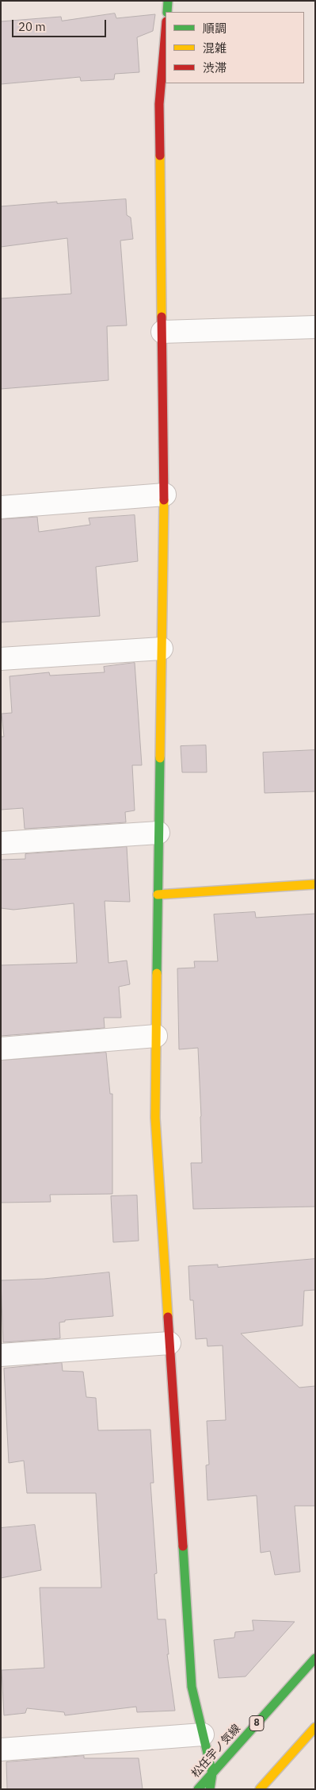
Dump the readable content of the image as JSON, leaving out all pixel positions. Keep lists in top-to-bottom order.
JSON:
{
  "streets": {
    "street": ["8", "松任宇ノ気線"]
  },
  "legend": ["順調", "混雑", "渋滞"],
  "scale_bar": "20 m"
}
